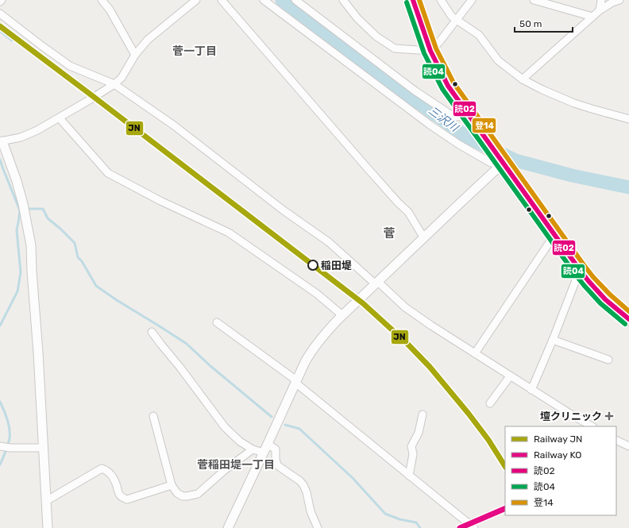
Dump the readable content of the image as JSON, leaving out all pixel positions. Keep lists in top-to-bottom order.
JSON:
{
  "districts": ["菅一丁目", "菅", "菅稲田堤一丁目"],
  "water": ["三沢川"],
  "places": {
    "other": ["稲田堤"],
    "health": ["壇クリニック"]
  },
  "lines": [
    "transit line 読02",
    "transit line 登14",
    "transit line 読04",
    "rail line JN",
    "rail line KO"
  ],
  "legend": [
    "Railway JN",
    "Railway KO",
    "読02",
    "読04",
    "登14"
  ],
  "scale_bar": "50 m"
}
